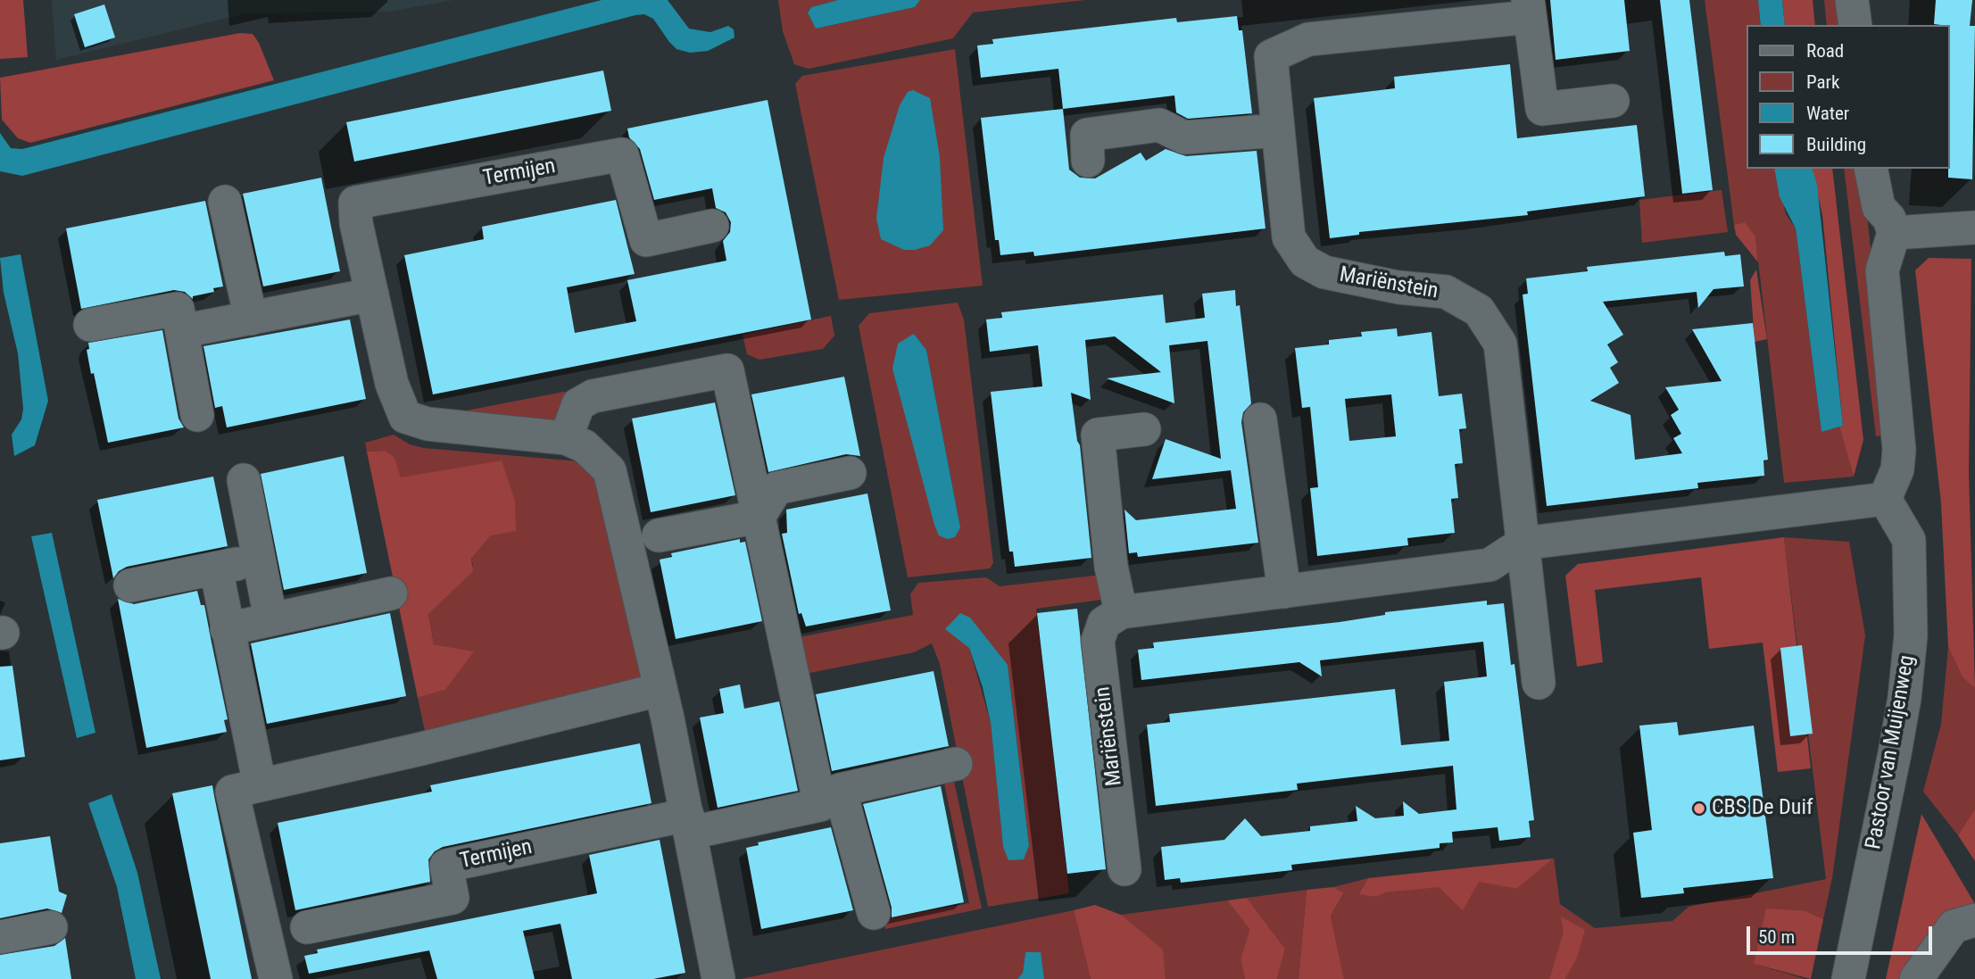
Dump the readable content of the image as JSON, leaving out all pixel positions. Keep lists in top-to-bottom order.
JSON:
{
  "streets": {
    "street": ["Termijen", "Mariënstein", "Pastoor van Muijenweg"]
  },
  "places": ["CBS De Duif"],
  "legend": [
    "Road",
    "Park",
    "Water",
    "Building"
  ],
  "scale_bar": "50 m"
}
